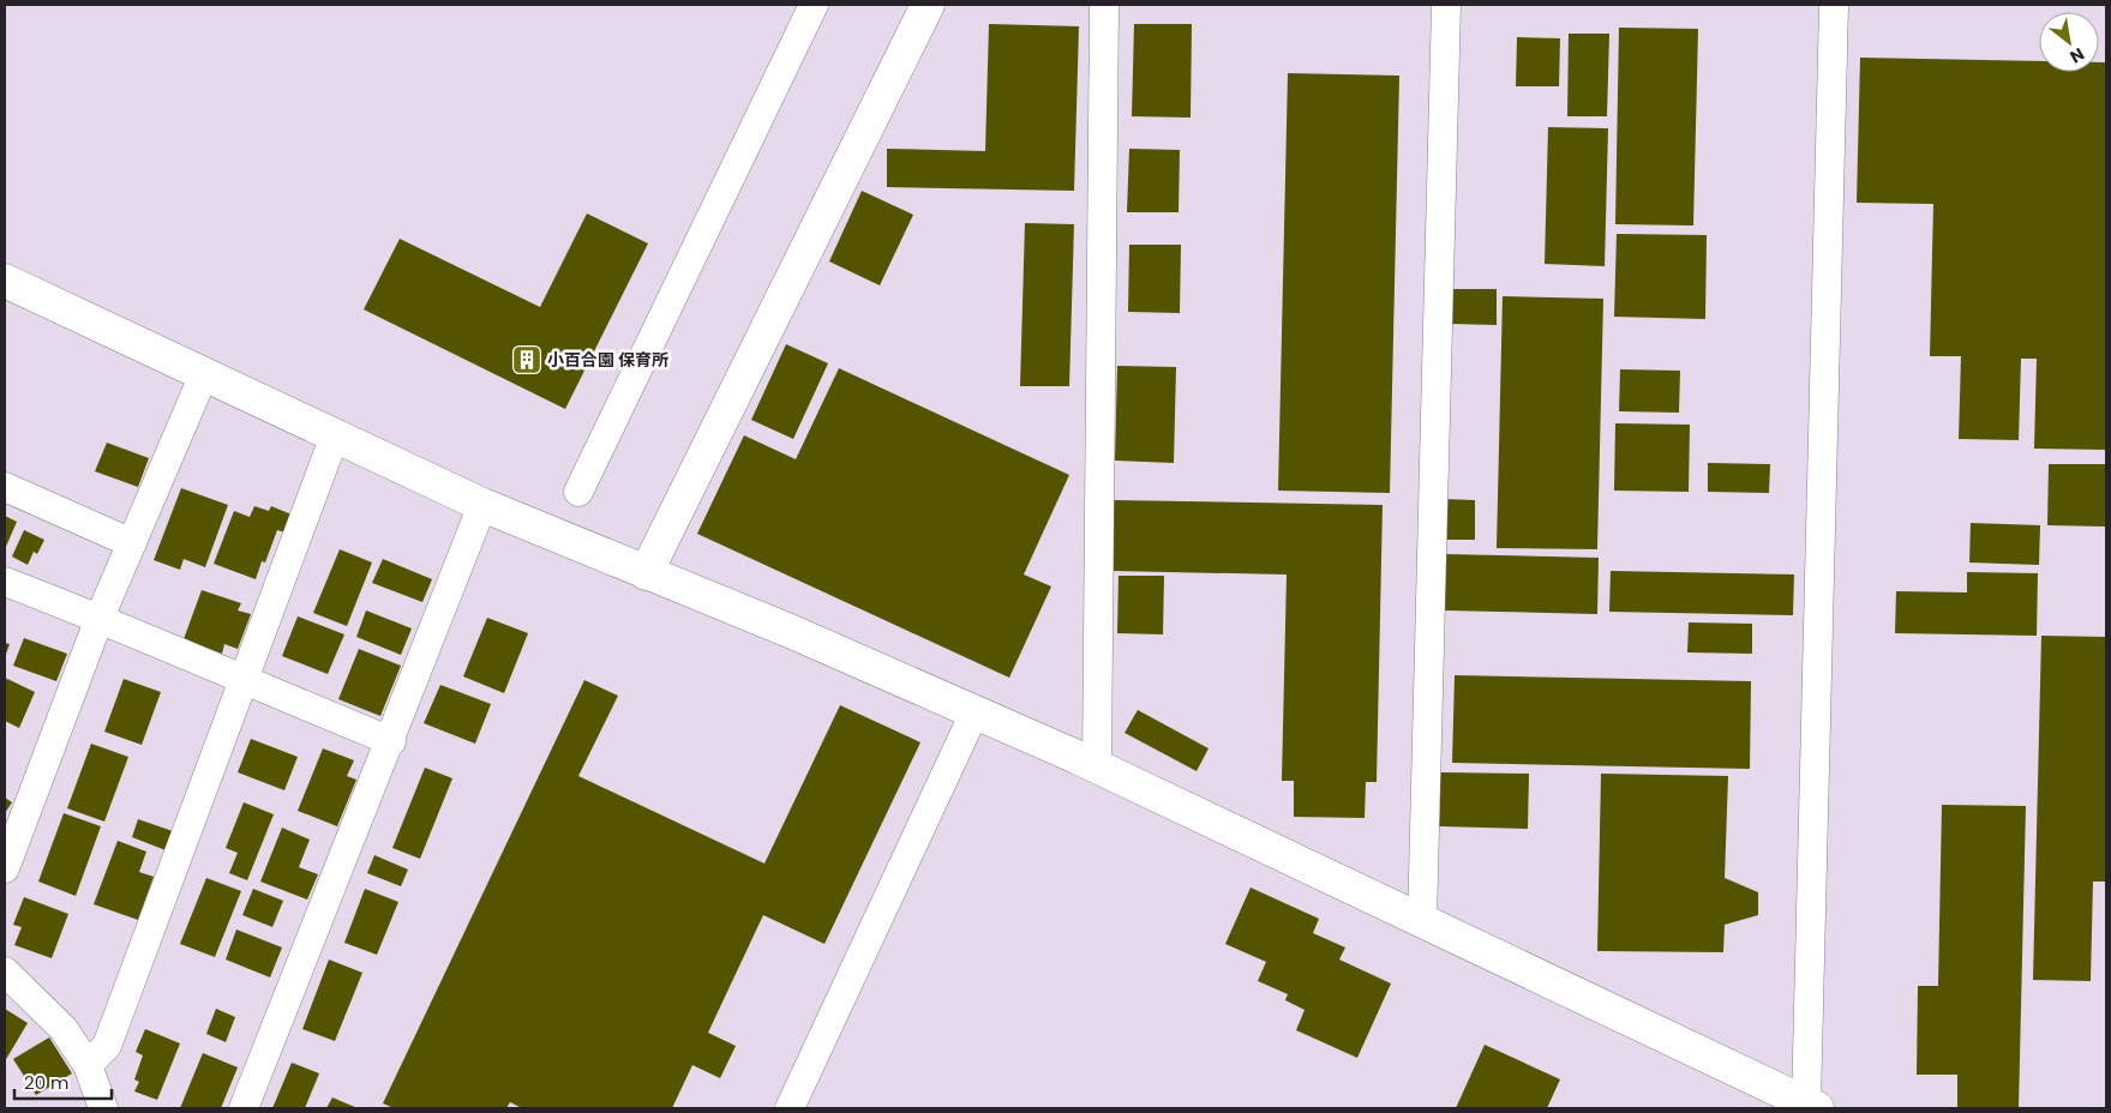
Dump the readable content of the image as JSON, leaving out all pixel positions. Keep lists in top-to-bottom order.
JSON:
{
  "places": {
    "building": ["小百合園 保育所"]
  },
  "scale_bar": "20 m",
  "north": "bottom right"
}
